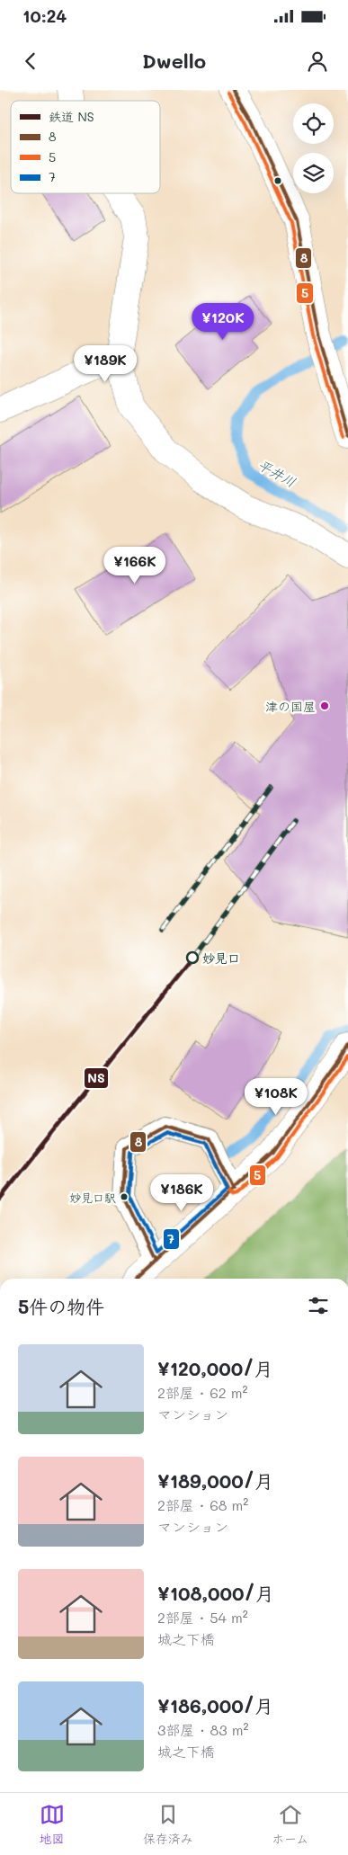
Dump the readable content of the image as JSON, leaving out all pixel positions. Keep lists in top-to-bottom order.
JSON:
{
  "water": ["平井川"],
  "places": ["津の国屋", "妙見口", "妙見口駅"],
  "lines": [
    "transit line 8",
    "transit line 5",
    "rail line NS",
    "transit line 7"
  ],
  "legend": [
    "鉄道 NS",
    "8",
    "5",
    "7"
  ],
  "page": {
    "status": "10:24",
    "header": "Dwello",
    "price": [
      "¥120K",
      "¥189K",
      "¥166K",
      "¥108K",
      "¥186K"
    ],
    "heading": "5件の物件",
    "list": [
      {
        "name": "¥120,000/月",
        "note": "2部屋 · 62 m² · マンション"
      },
      {
        "name": "¥189,000/月",
        "note": "2部屋 · 68 m² · マンション"
      },
      {
        "name": "¥108,000/月",
        "note": "2部屋 · 54 m² · 城之下橋"
      },
      {
        "name": "¥186,000/月",
        "note": "3部屋 · 83 m² · 城之下橋"
      }
    ],
    "tabs": ["地図", "保存済み", "ホーム"]
  }
}
